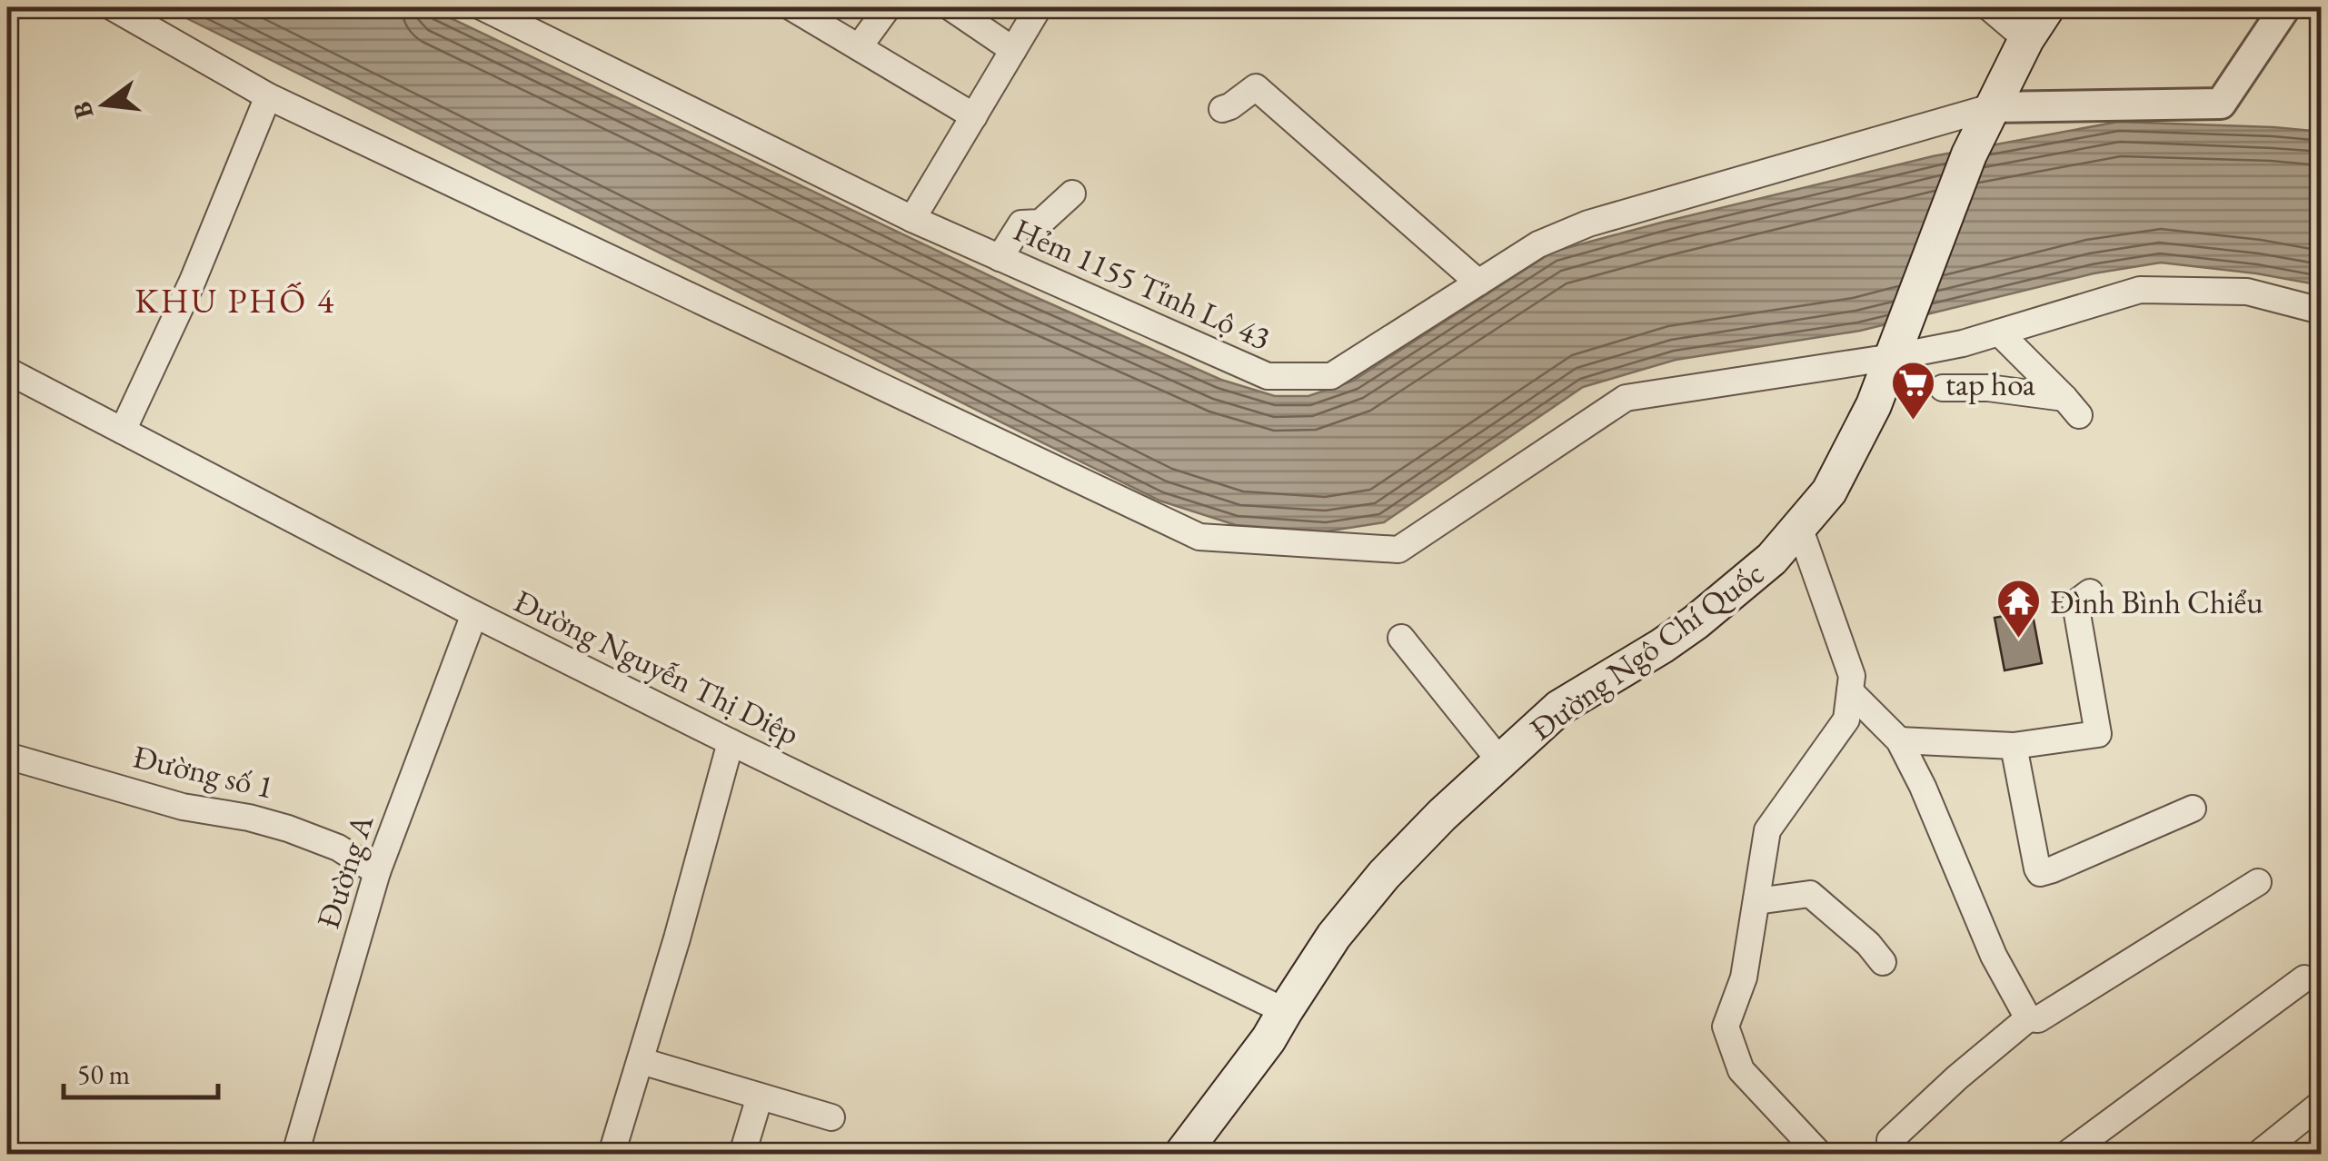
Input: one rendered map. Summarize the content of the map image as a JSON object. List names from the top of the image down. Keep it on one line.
{"streets":{"main road":["Đường Ngô Chí Quốc"],"street":["Hẻm 1155 Tỉnh Lộ 43","Đường Nguyễn Thị Diệp","Đường số 1","Đường A"]},"crossings":[["Hẻm 1155 Tỉnh Lộ 43","Đường Ngô Chí Quốc"],["Đường Ngô Chí Quốc","Đường Nguyễn Thị Diệp"],["Đường Nguyễn Thị Diệp","Đường A"],["Đường số 1","Đường A"]],"districts":["KHU PHỐ 4"],"places":{"supermarket":["tap hoa"],"temple":["Đình Bình Chiểu"]},"scale_bar":"50 m","north":"left"}
